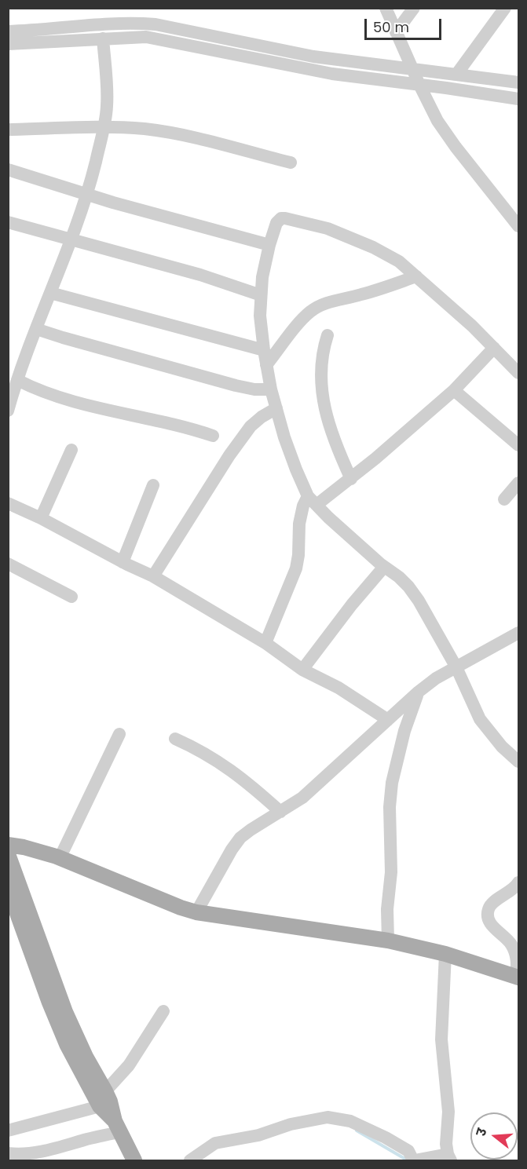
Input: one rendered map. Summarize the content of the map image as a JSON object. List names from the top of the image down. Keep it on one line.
{"scale_bar":"50 m","north":"left"}
